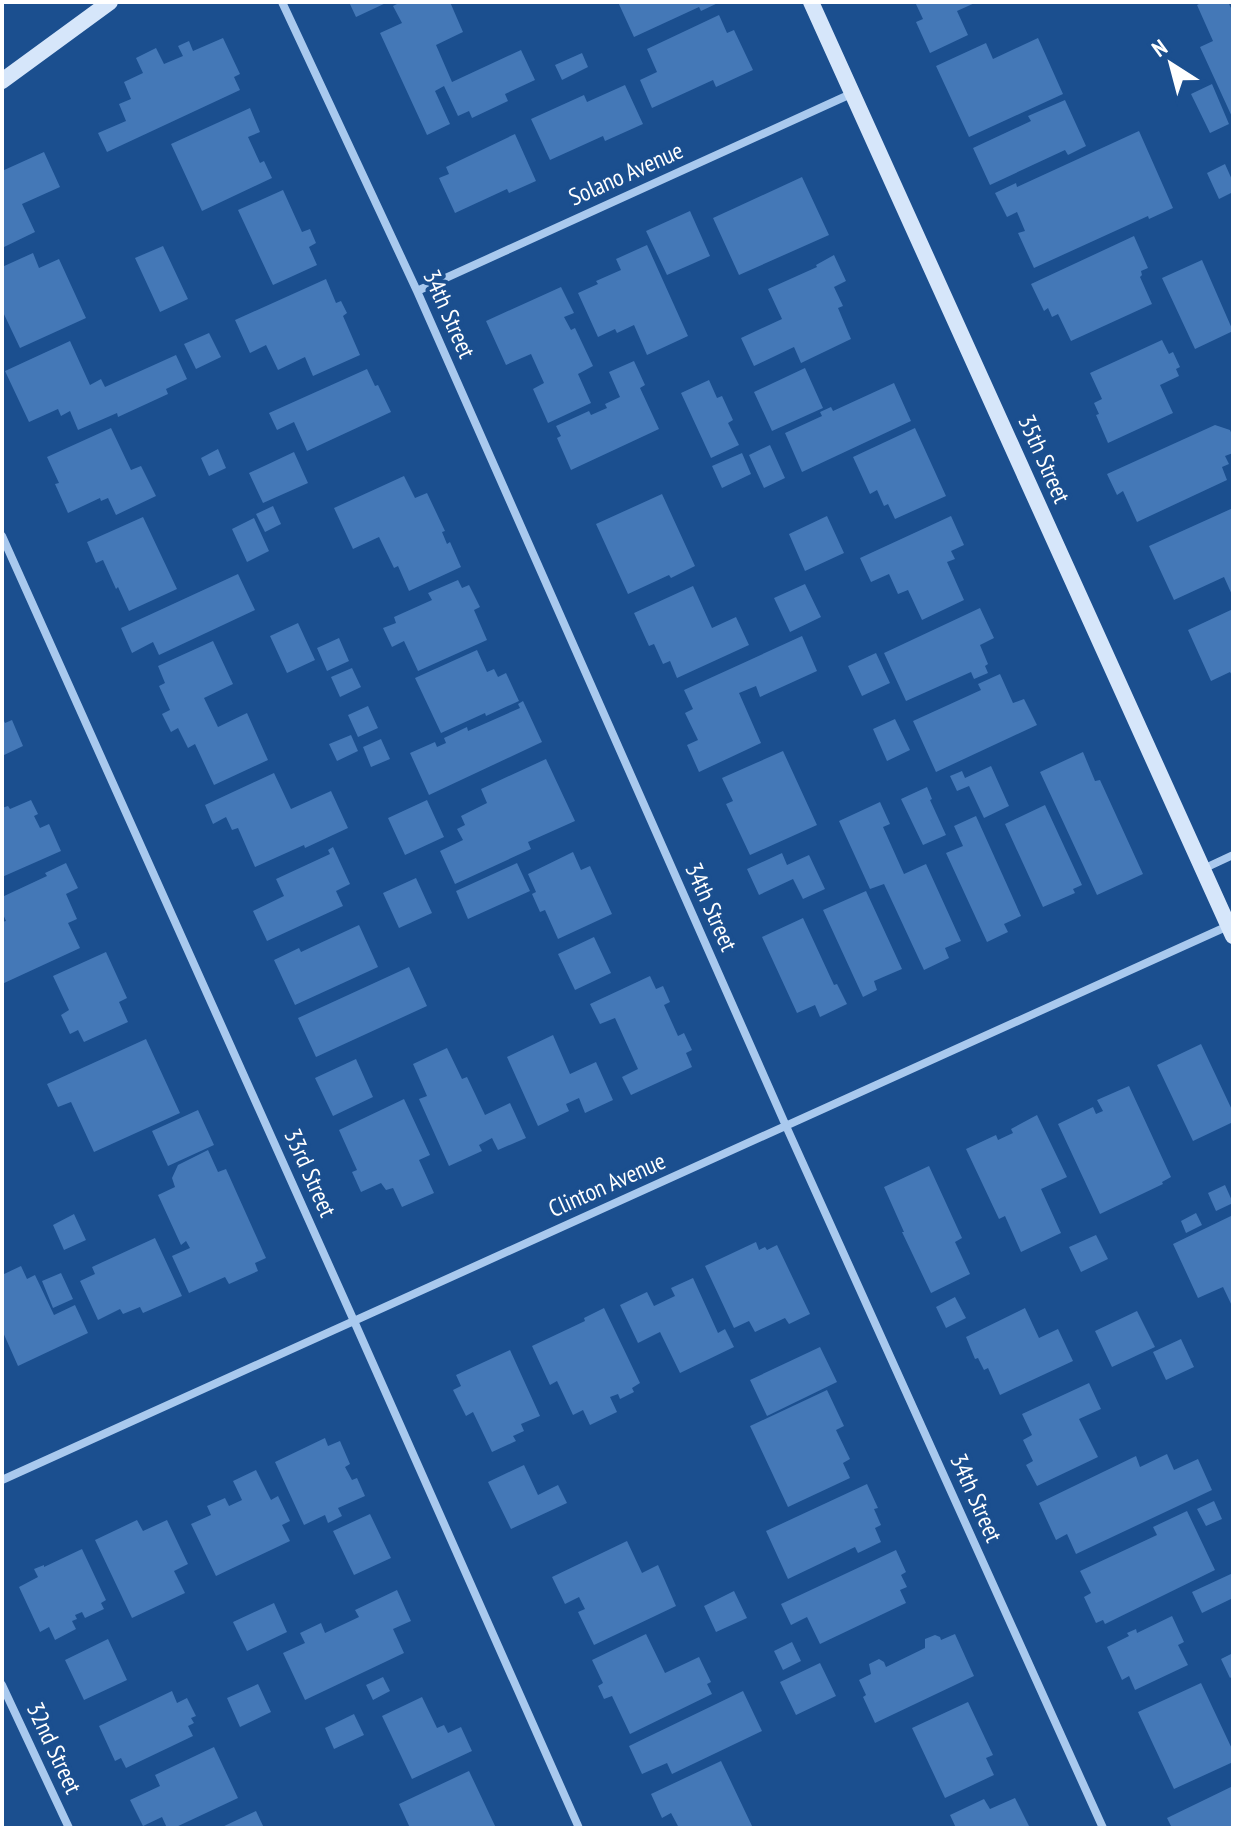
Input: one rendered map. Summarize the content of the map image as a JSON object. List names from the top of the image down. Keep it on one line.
{"streets":{"street":["Solano Avenue","34th Street","35th Street","33rd Street","Clinton Avenue","32nd Street"]},"crossings":[["Solano Avenue","34th Street"],["Solano Avenue","35th Street"],["34th Street","Clinton Avenue"],["35th Street","Clinton Avenue"],["33rd Street","Clinton Avenue"]],"north":"top left"}
